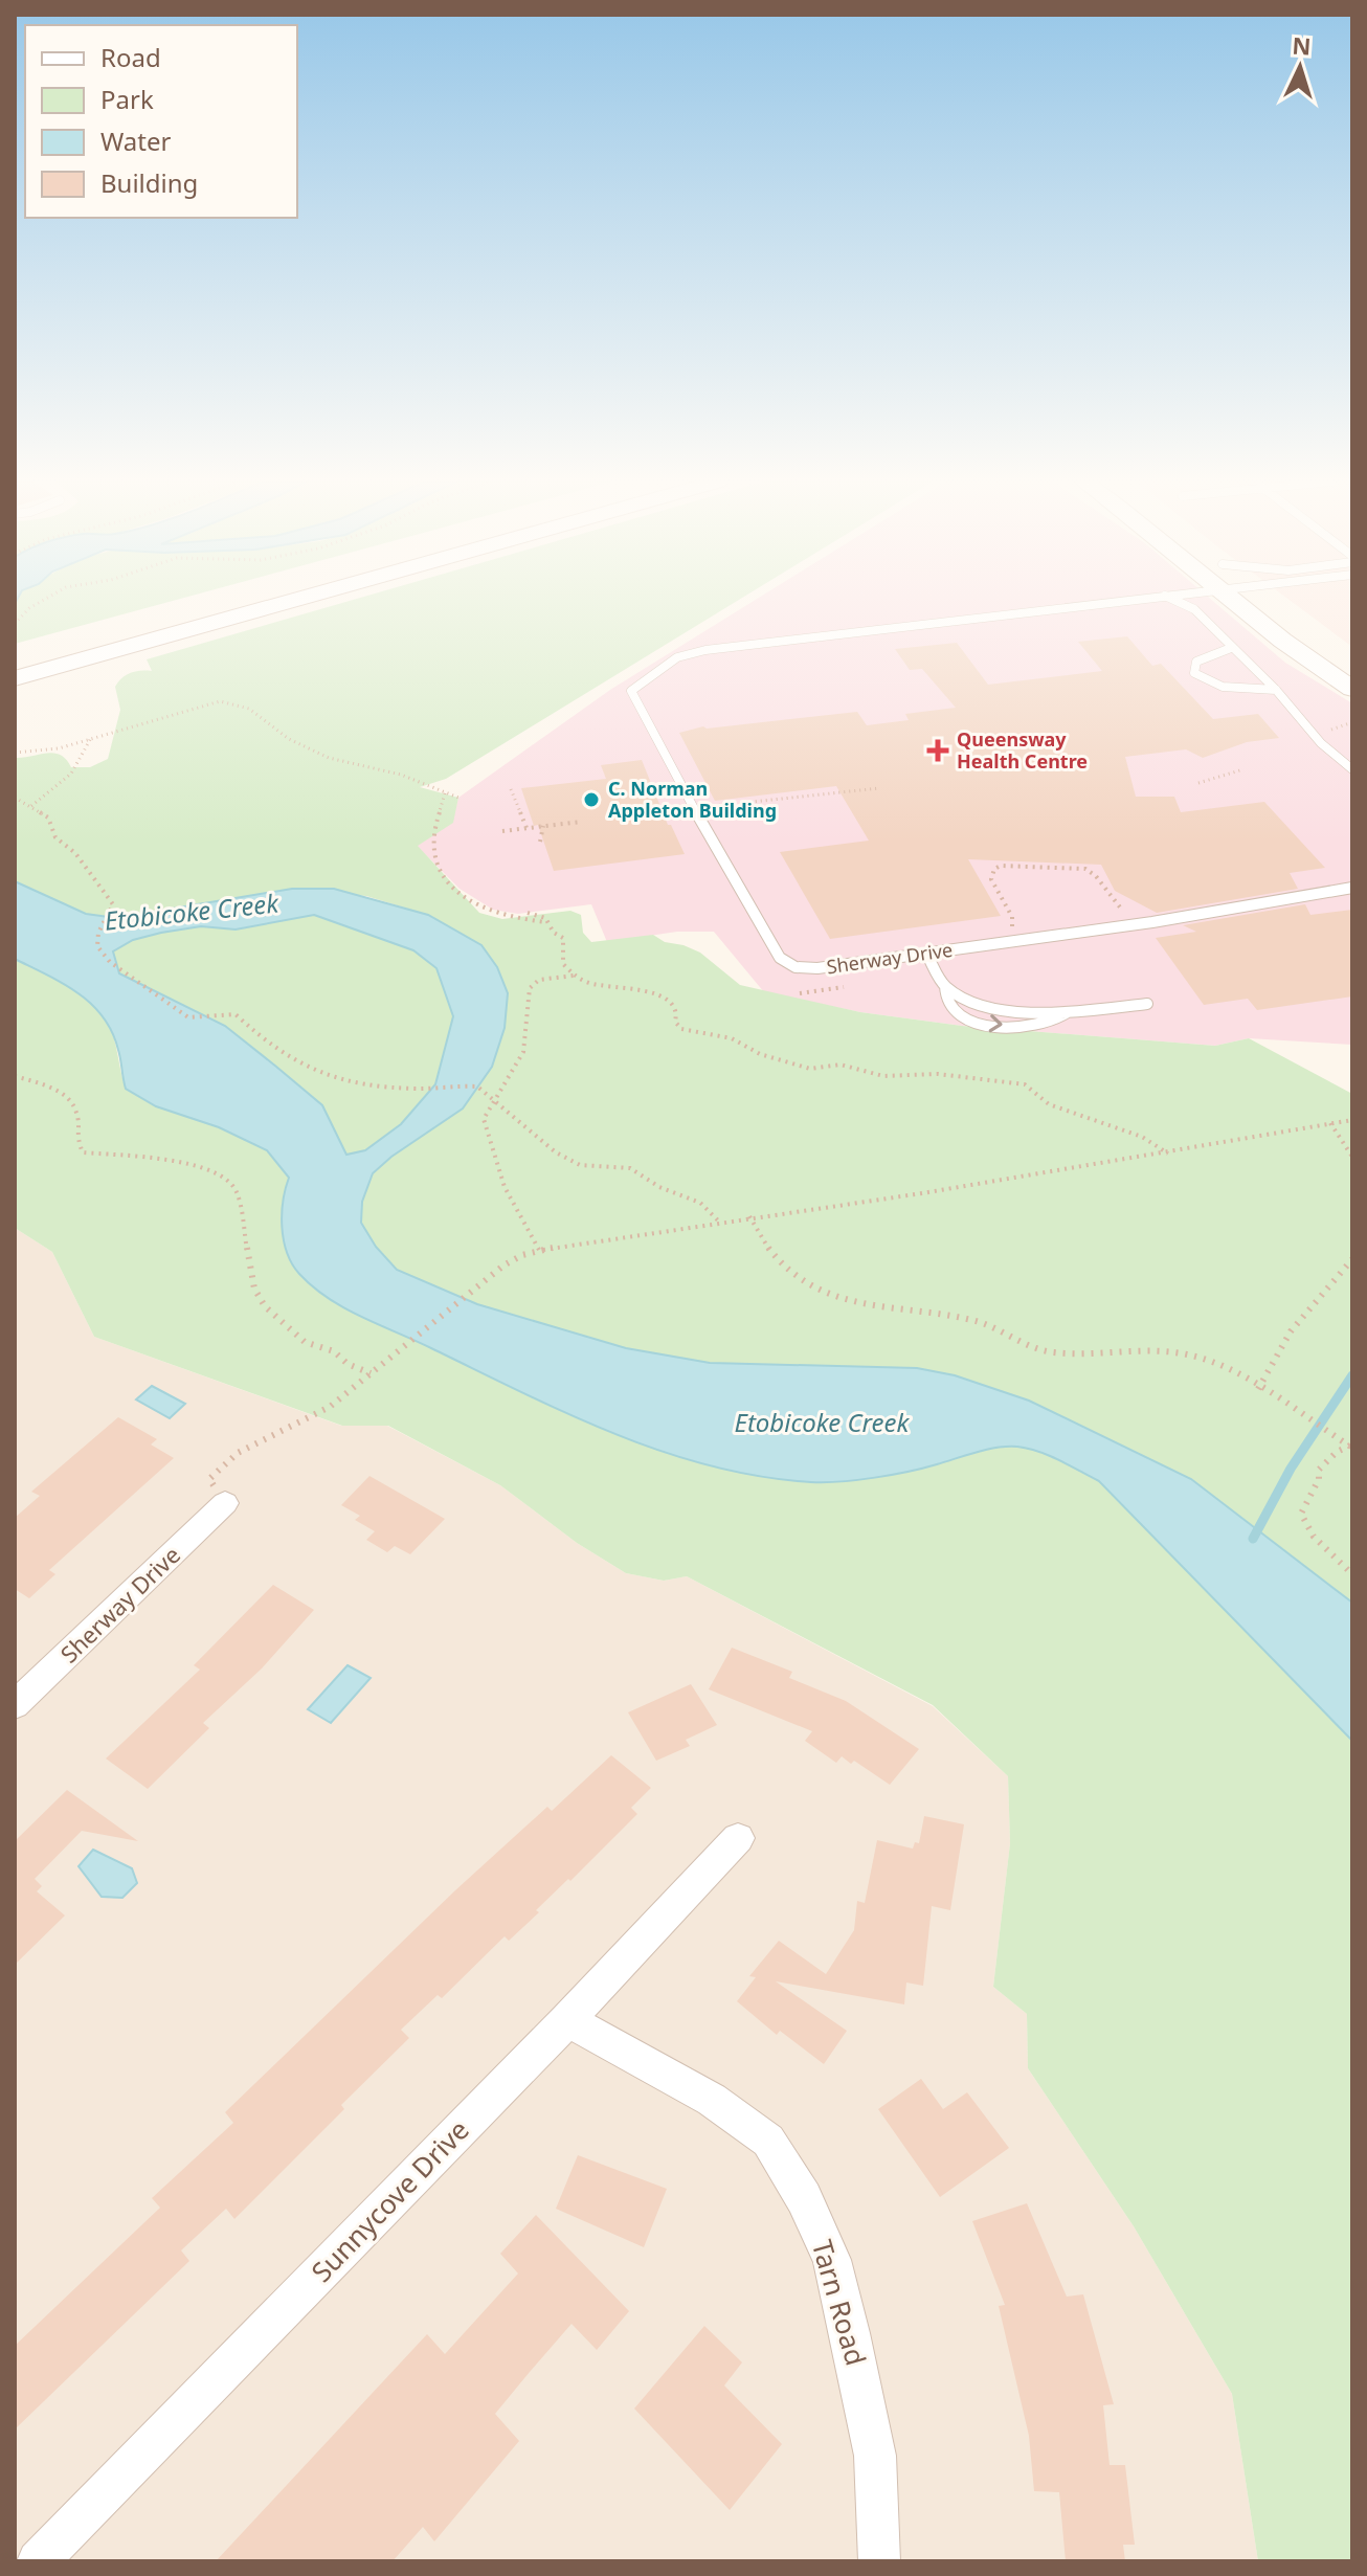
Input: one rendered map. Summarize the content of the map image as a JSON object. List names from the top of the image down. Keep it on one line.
{"streets":{"street":["Sherway Drive","Sunnycove Drive","Tarn Road"]},"crossings":[["Sunnycove Drive","Tarn Road"]],"water":["Etobicoke Creek"],"places":{"health":["Queensway Health Centre"],"other":["C. Norman Appleton Building"]},"legend":["Road","Park","Water","Building"],"north":"top"}
